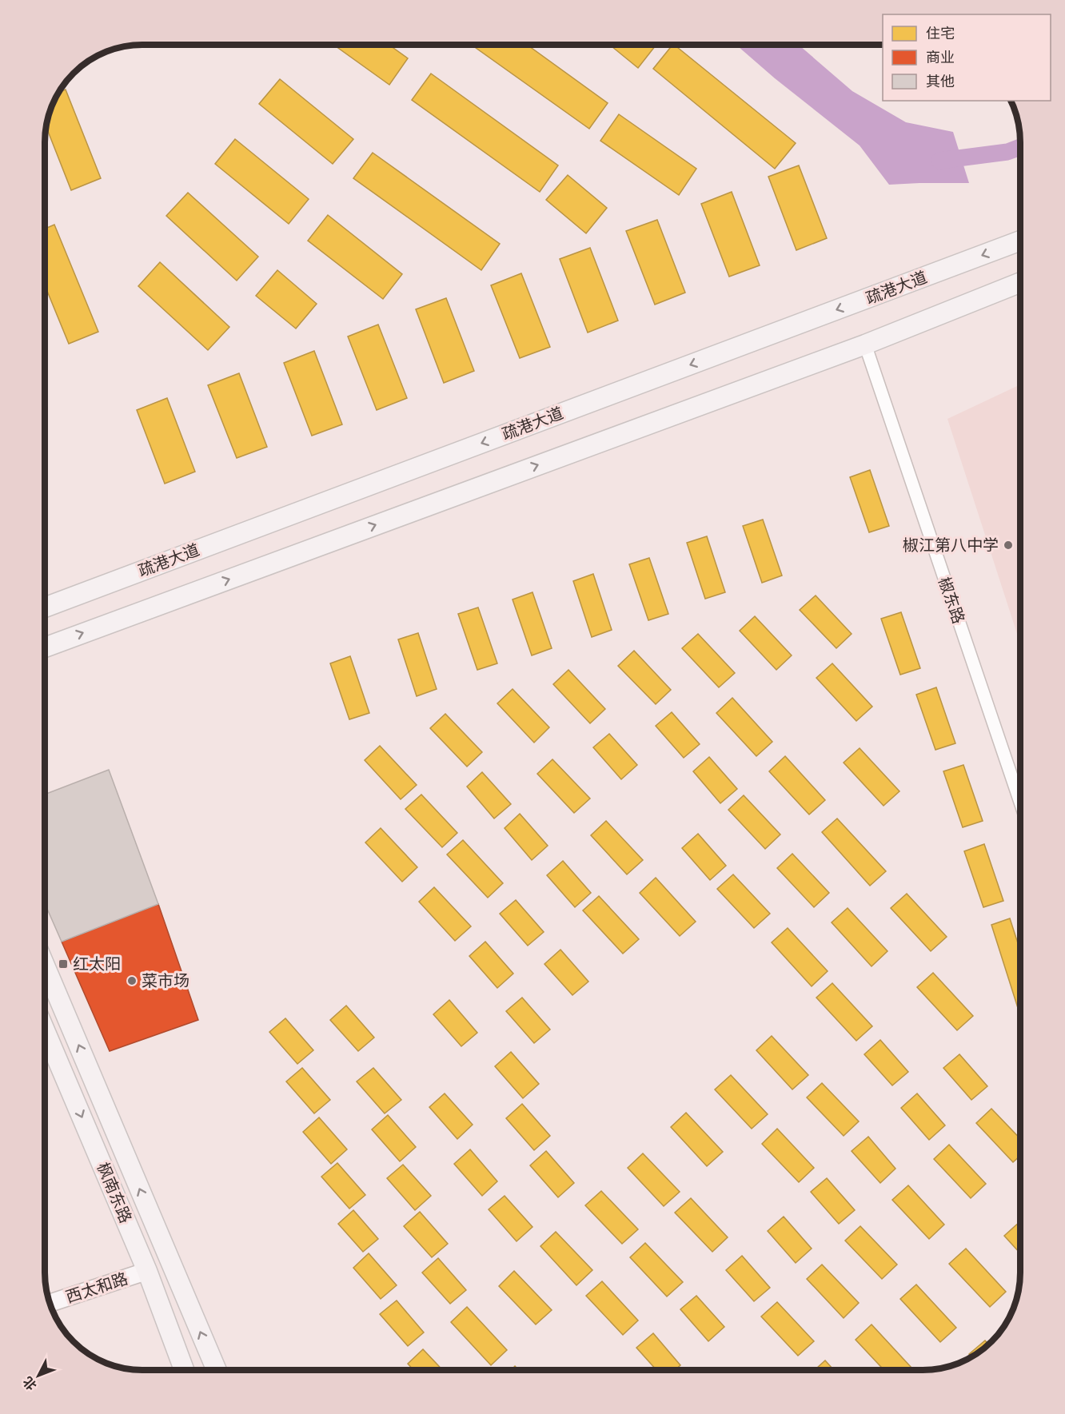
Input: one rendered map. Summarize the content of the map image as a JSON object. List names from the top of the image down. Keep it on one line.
{"streets":{"main road":["疏港大道","枫南东路"],"street":["椒东路","西太和路"]},"crossings":[["枫南东路","西太和路"]],"places":{"other":["椒江第八中学","菜市场"],"transit":["红太阳"]},"legend":["住宅","商业","其他"],"north":"bottom left"}
